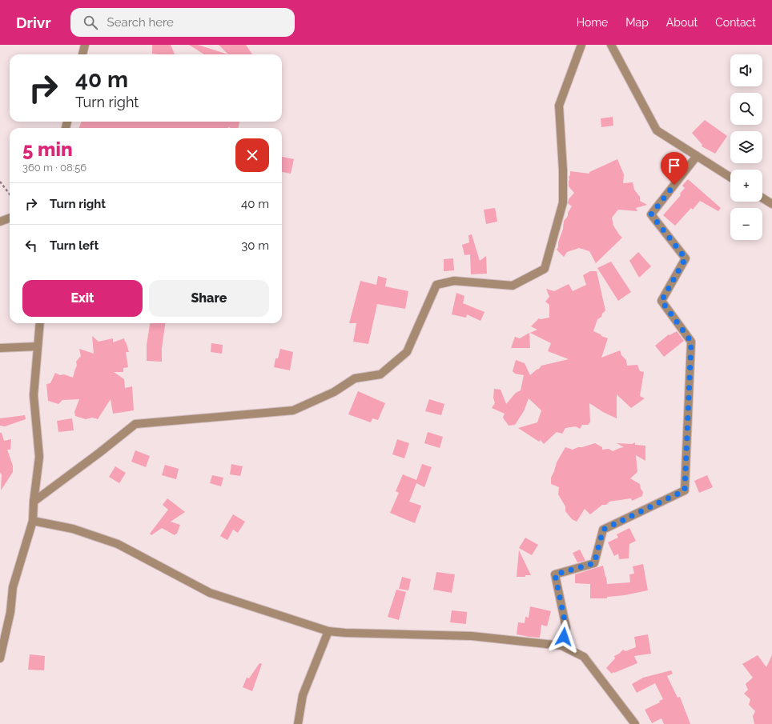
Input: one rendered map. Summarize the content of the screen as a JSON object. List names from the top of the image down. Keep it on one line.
{"page":{"header":"Drivr","search":"Search here","nav":["Home","Map","About","Contact"],"map_buttons":["+","−"],"turn":["40 m","Turn right"],"heading":["5 min","360 m · 08:56"],"list":[{"name":"Turn right","value":"40 m"},{"name":"Turn left","value":"30 m"}],"buttons":["Exit","Share"]}}
